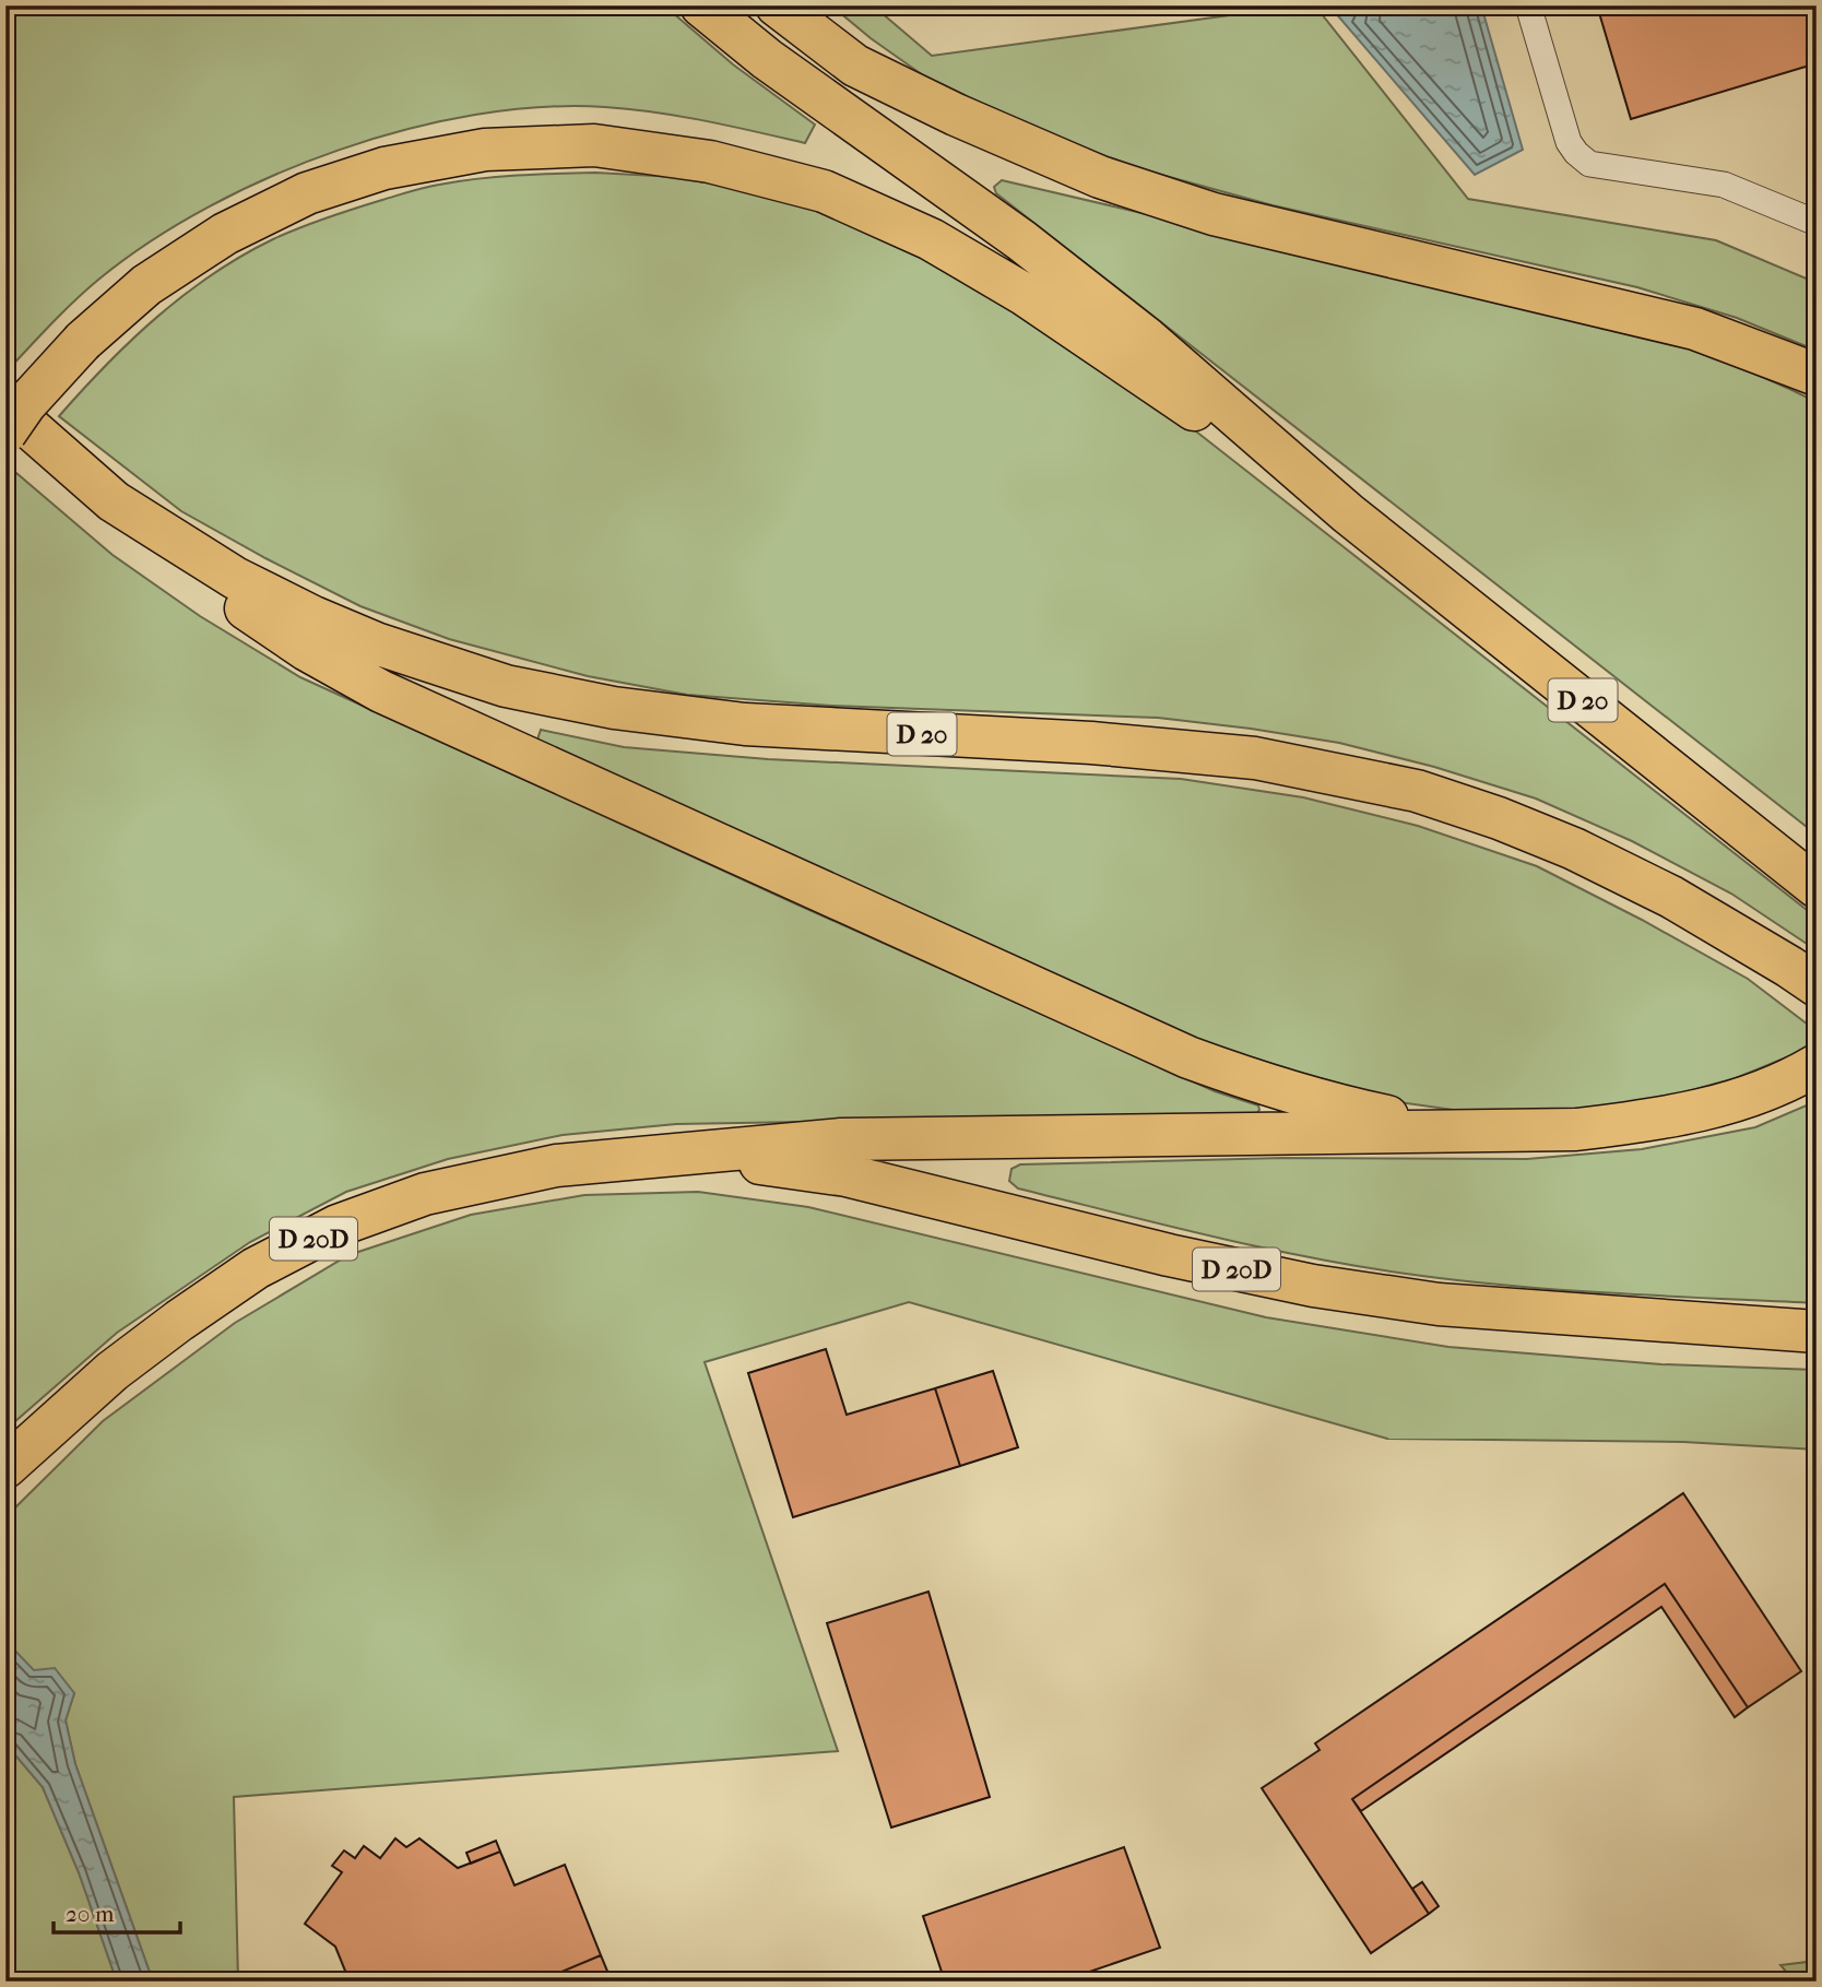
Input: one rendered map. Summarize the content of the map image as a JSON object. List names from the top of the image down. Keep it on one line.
{"streets":{"main road":["D 20","D 20D"]},"scale_bar":"20 m"}
